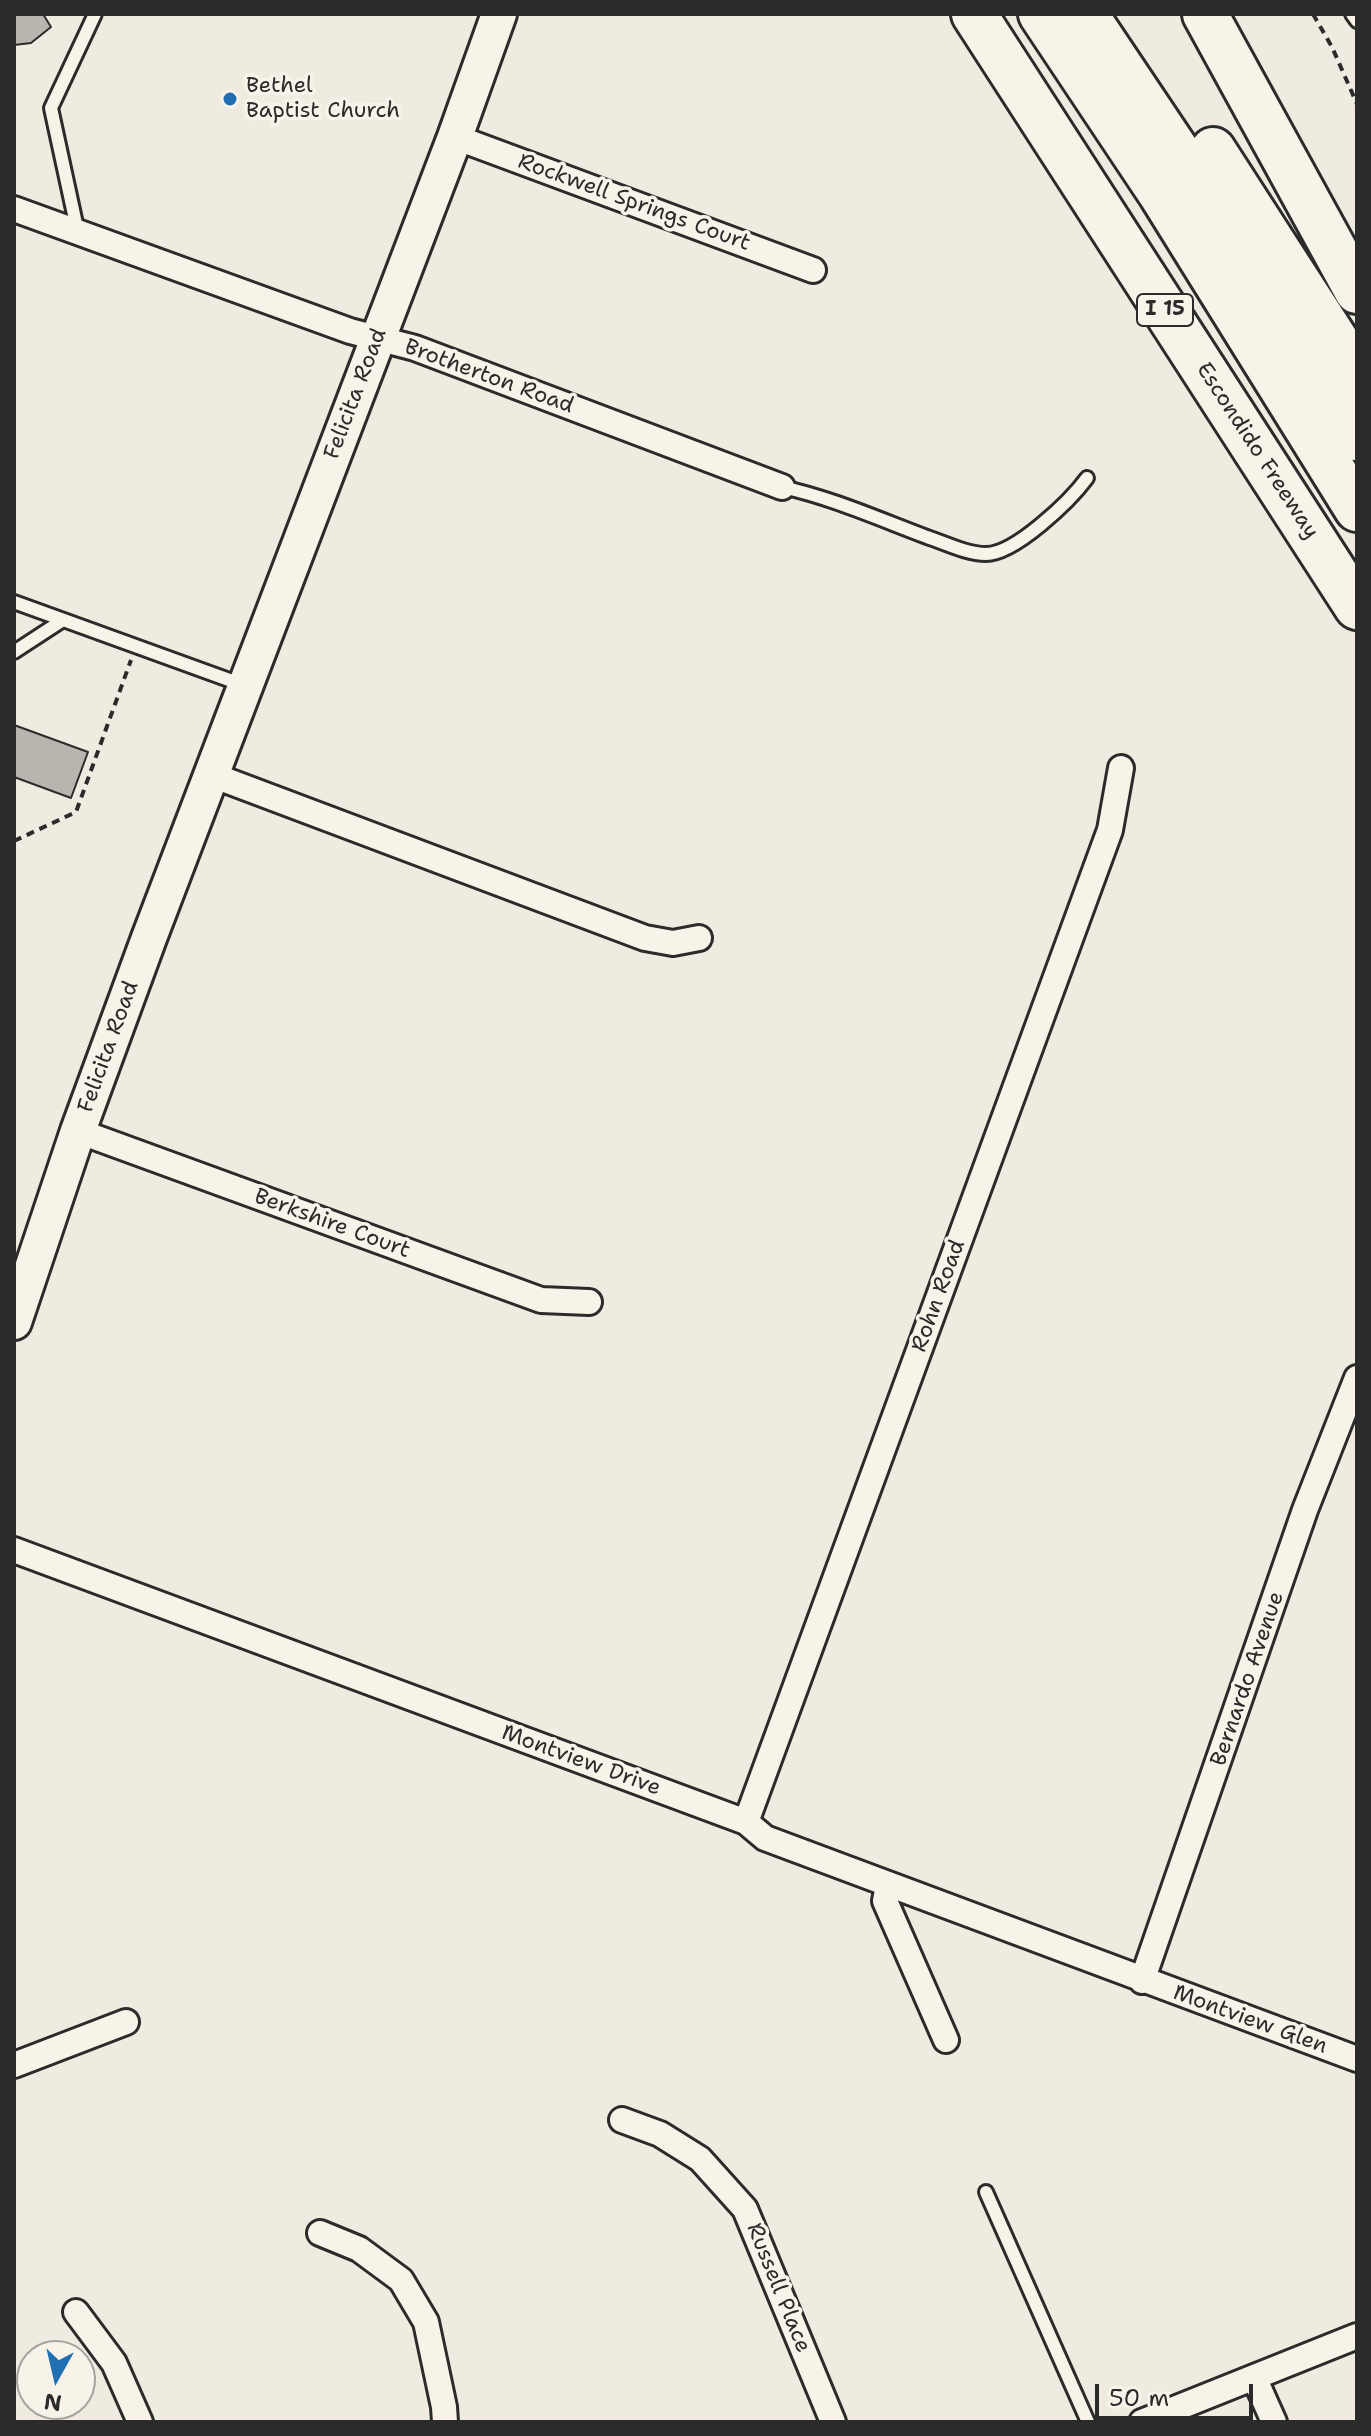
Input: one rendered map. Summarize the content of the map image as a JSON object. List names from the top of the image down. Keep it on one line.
{"streets":{"highway":["I 15","Escondido Freeway"],"main road":["Felicita Road"],"street":["Rockwell Springs Court","Brotherton Road","Berkshire Court","Rohn Road","Bernardo Avenue","Montview Drive","Montview Glen","Russell Place"]},"crossings":[["Rockwell Springs Court","Felicita Road"],["Brotherton Road","Felicita Road"],["Felicita Road","Berkshire Court"],["Rohn Road","Montview Drive"],["Bernardo Avenue","Montview Drive"],["Bernardo Avenue","Montview Glen"],["Montview Drive","Montview Glen"]],"places":["Bethel Baptist Church"],"scale_bar":"50 m","north":"bottom"}
